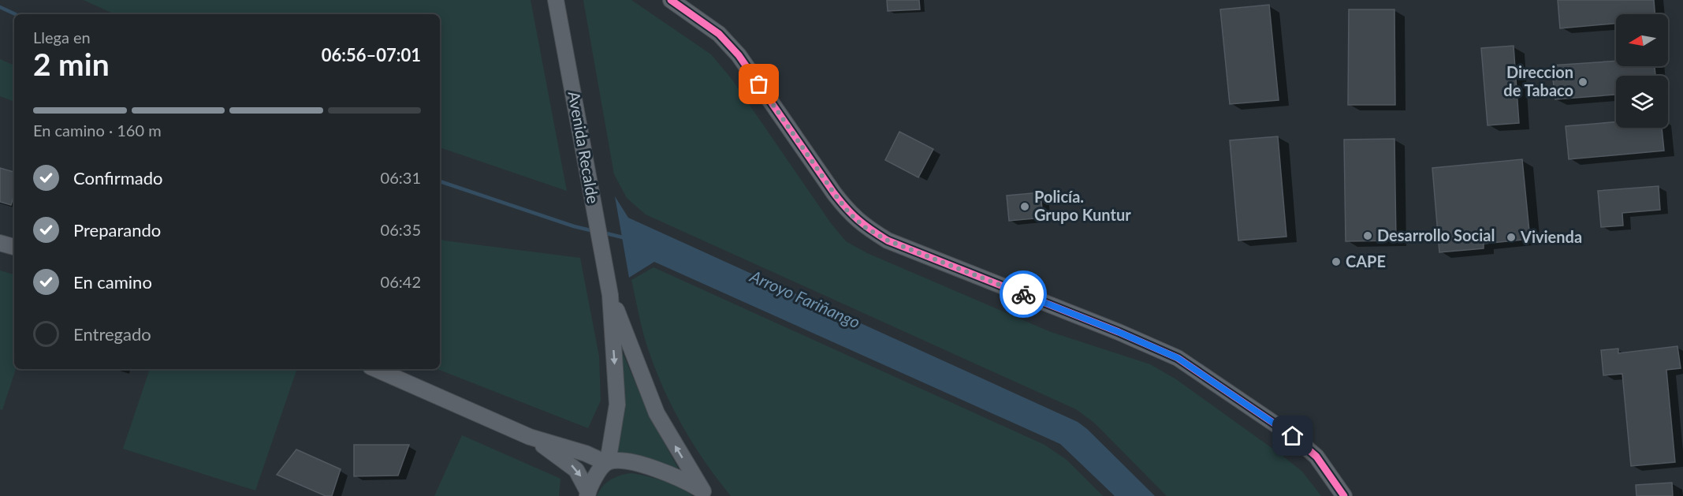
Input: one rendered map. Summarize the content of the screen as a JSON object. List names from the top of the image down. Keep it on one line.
{"streets":{"main road":["Avenida Recalde"]},"water":["Arroyo Fariñango"],"places":["Direccion de Tabaco","Policía. Grupo Kuntur","Desarrollo Social","Vivienda","CAPE"],"north":"left","page":{"heading":["2 min","Llega en","06:56–07:01"],"bar":"En camino · 160 m","list":[["Confirmado","06:31"],["Preparando","06:35"],["En camino","06:42"],"Entregado"]}}
